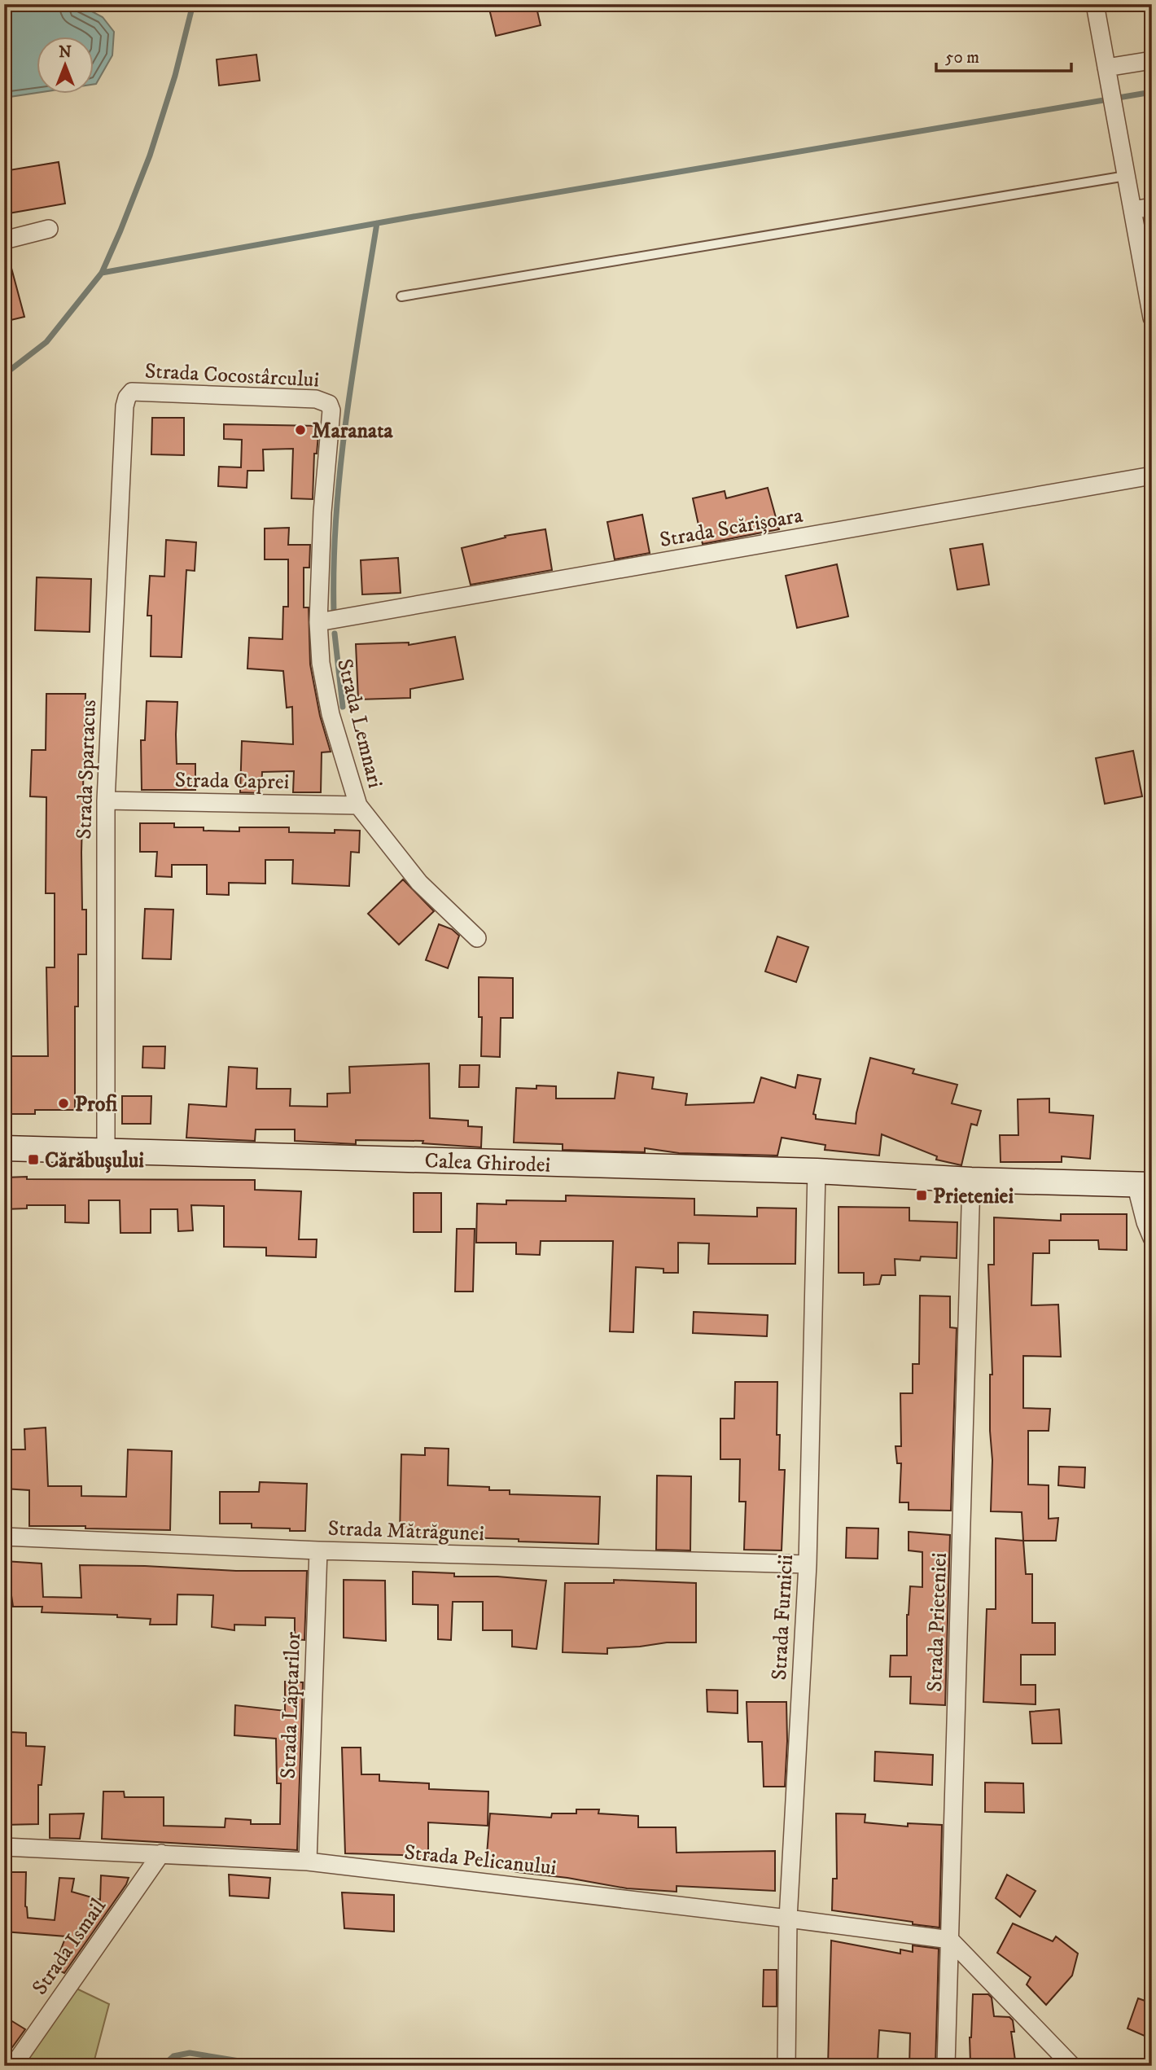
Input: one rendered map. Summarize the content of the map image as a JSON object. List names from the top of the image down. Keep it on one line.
{"streets":{"street":["Strada Cocostârcului","Strada Scărișoara","Strada Lemnari","Strada Spartacus","Strada Caprei","Calea Ghirodei","Strada Mătrăgunei","Strada Furnicii","Strada Prieteniei","Strada Lăptarilor","Strada Pelicanului","Strada Ismail"]},"crossings":[["Strada Cocostârcului","Strada Lemnari"],["Strada Cocostârcului","Strada Spartacus"],["Strada Scărișoara","Strada Lemnari"],["Strada Lemnari","Strada Caprei"],["Strada Spartacus","Strada Caprei"],["Strada Spartacus","Calea Ghirodei"],["Calea Ghirodei","Strada Furnicii"],["Calea Ghirodei","Strada Prieteniei"],["Strada Mătrăgunei","Strada Furnicii"],["Strada Mătrăgunei","Strada Lăptarilor"],["Strada Furnicii","Strada Pelicanului"],["Strada Prieteniei","Strada Pelicanului"],["Strada Lăptarilor","Strada Pelicanului"],["Strada Pelicanului","Strada Ismail"]],"places":{"other":["Maranata","Profi"],"transit":["Cărăbușului","Prieteniei"]},"scale_bar":"50 m","north":"top"}
